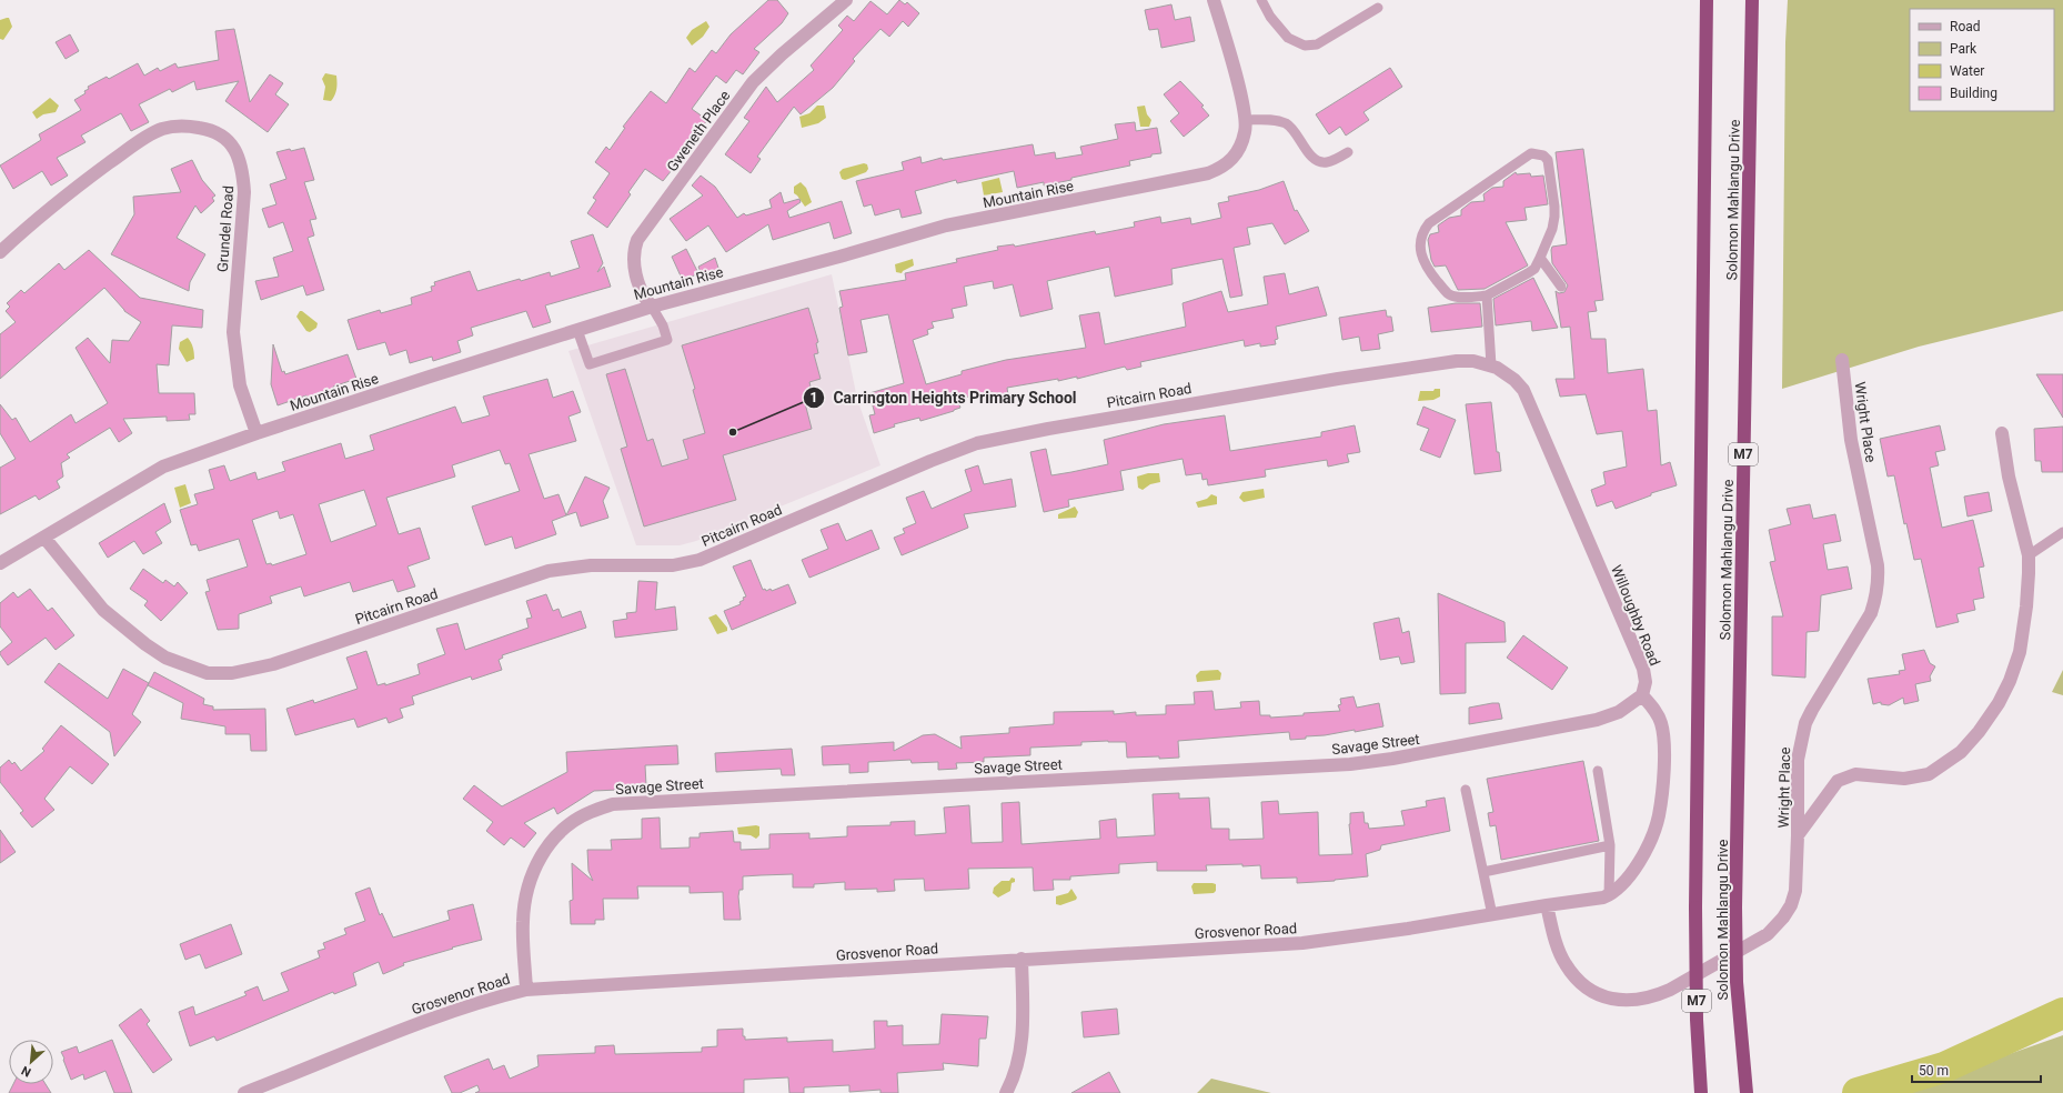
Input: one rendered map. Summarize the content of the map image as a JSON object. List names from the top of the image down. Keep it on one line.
{"streets":{"highway":["Solomon Mahlangu Drive","M7"],"street":["Gweneth Place","Mountain Rise","Grundel Road","Pitcairn Road","Wright Place","Willoughby Road","Savage Street","Grosvenor Road"]},"crossings":[["Gweneth Place","Mountain Rise"],["Mountain Rise","Grundel Road"],["Mountain Rise","Pitcairn Road"],["Pitcairn Road","Willoughby Road"],["Wright Place","Grosvenor Road"],["Willoughby Road","Savage Street"],["Savage Street","Grosvenor Road"]],"places":["Carrington Heights Primary School"],"legend":["Road","Park","Water","Building"],"scale_bar":"50 m","north":"bottom left"}
